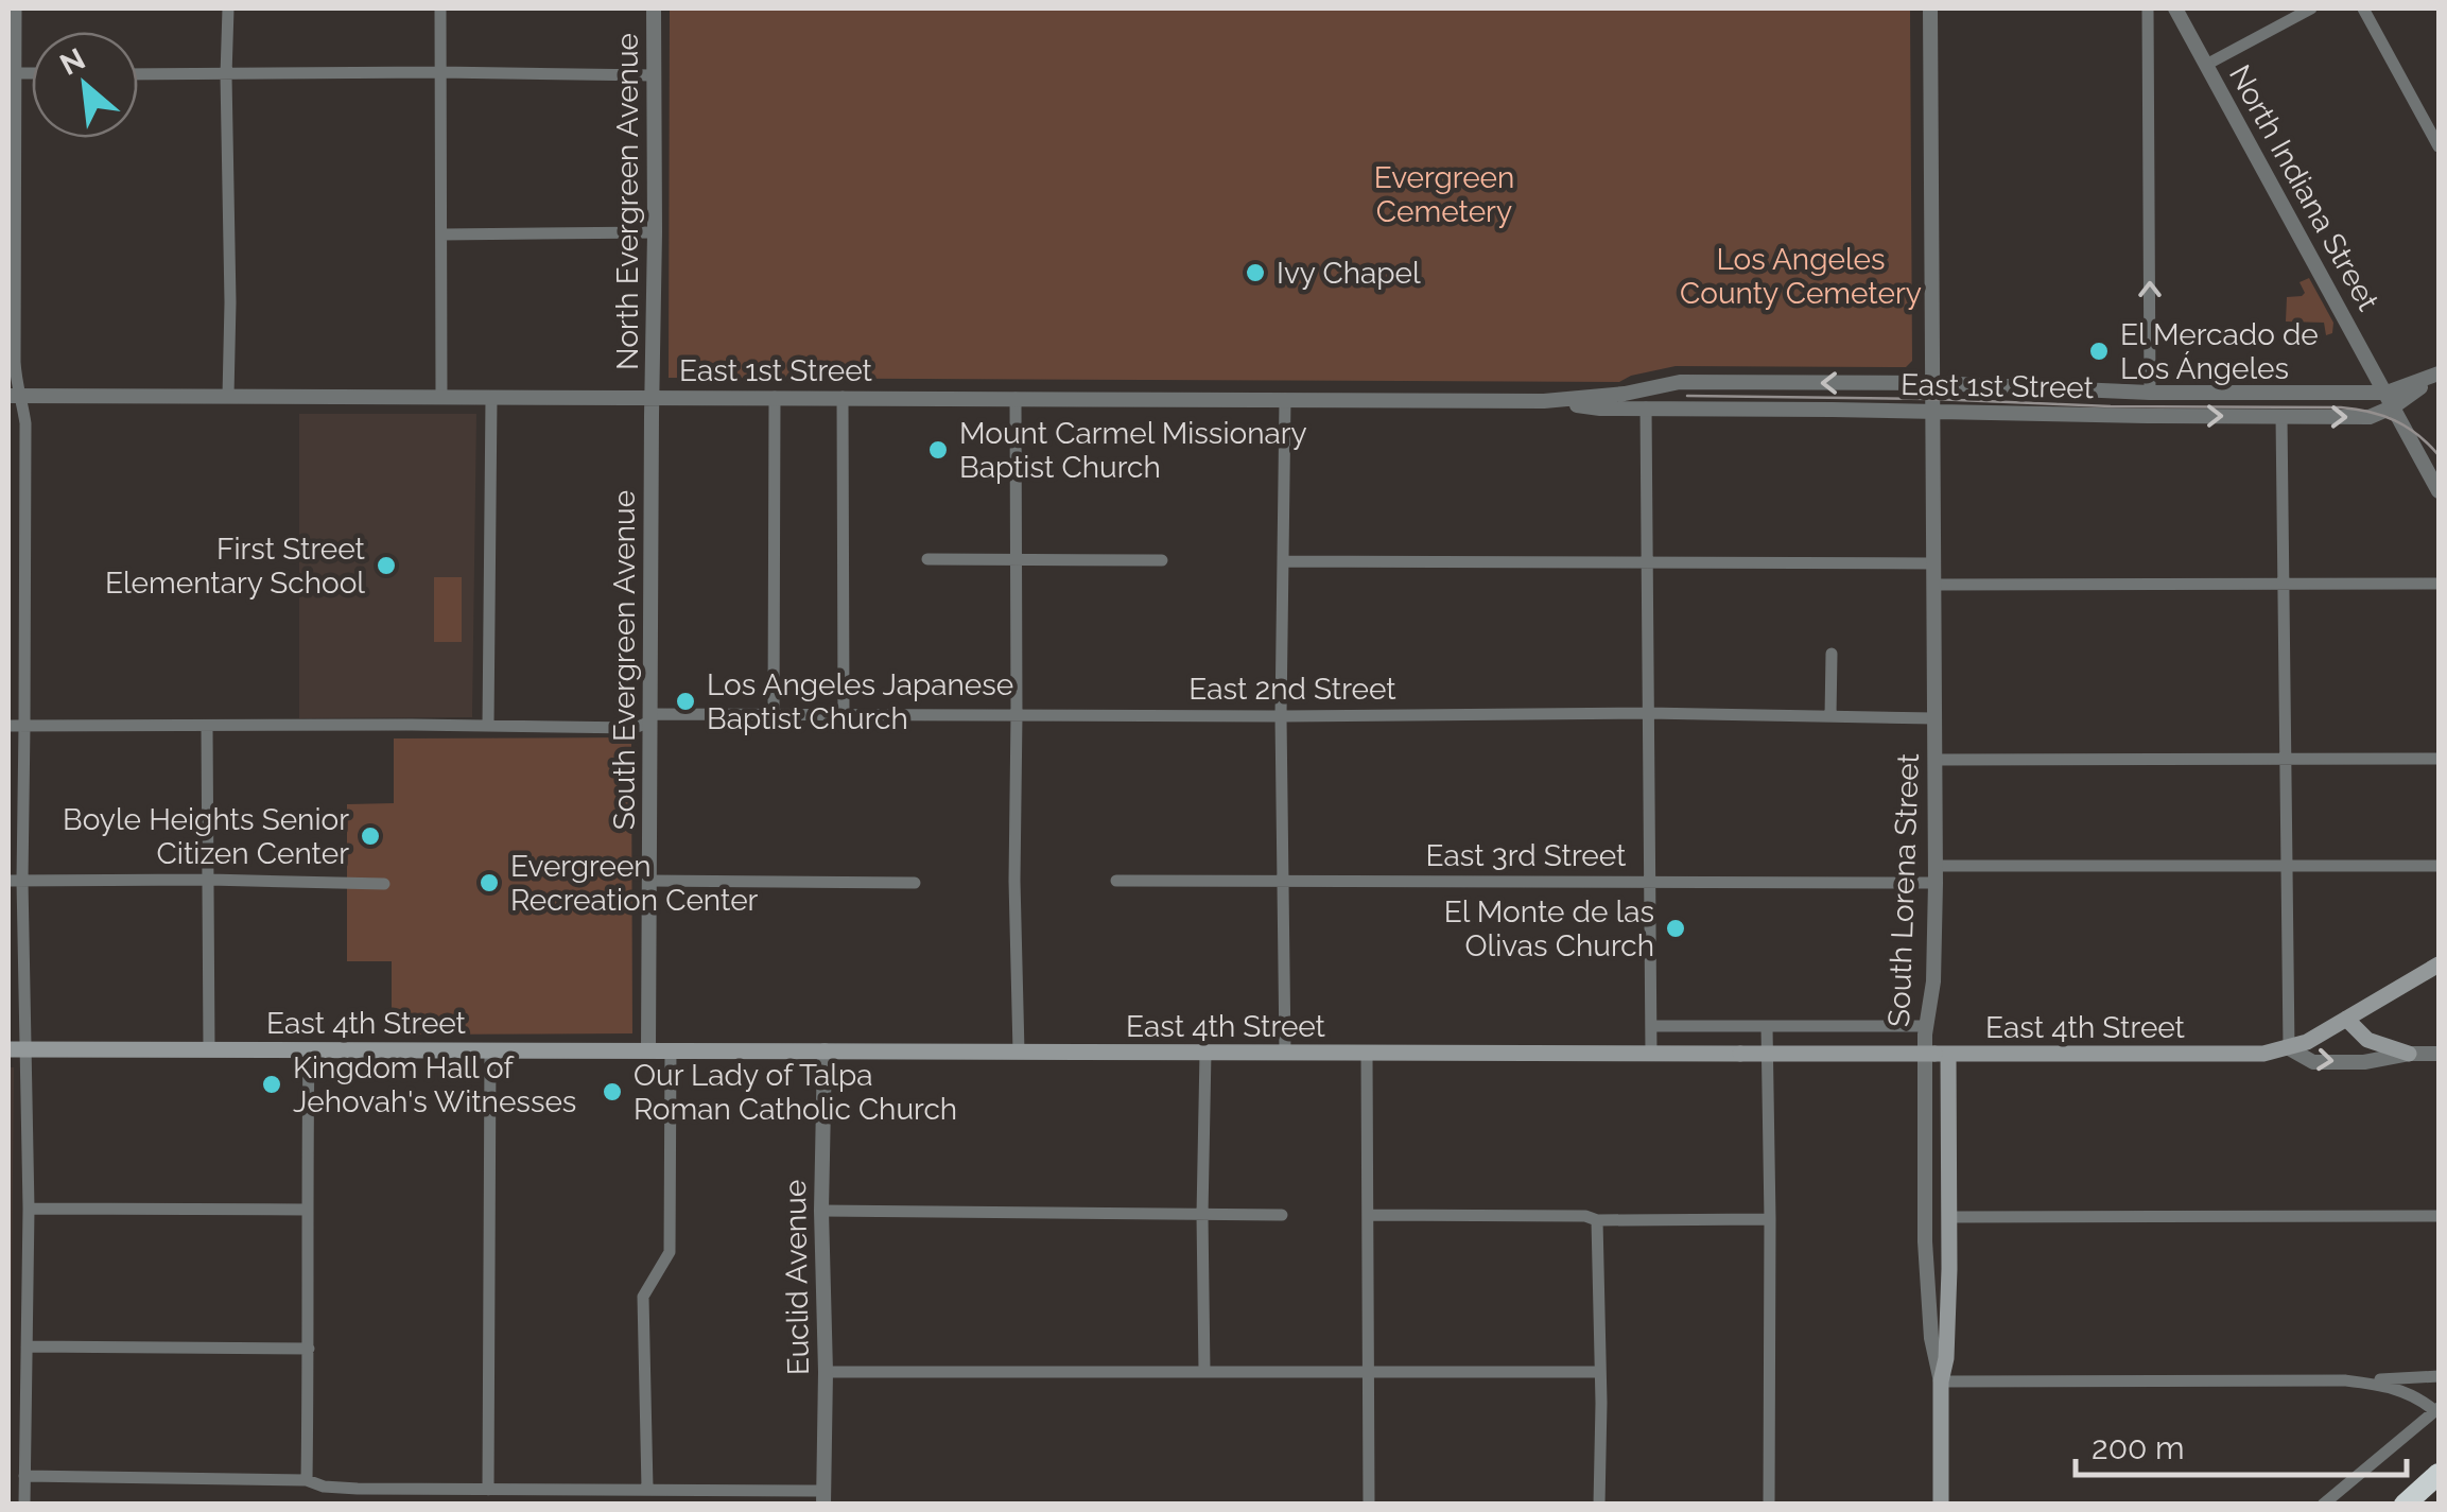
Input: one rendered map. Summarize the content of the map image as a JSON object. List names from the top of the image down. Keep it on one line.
{"streets":{"main road":["South Lorena Street","East 4th Street"],"street":["North Indiana Street","North Evergreen Avenue","East 1st Street","South Evergreen Avenue","East 2nd Street","East 3rd Street","Euclid Avenue"]},"crossings":[["North Indiana Street","East 1st Street"],["North Evergreen Avenue","East 1st Street"],["North Evergreen Avenue","South Evergreen Avenue"],["East 1st Street","South Evergreen Avenue"],["East 1st Street","South Lorena Street"],["South Evergreen Avenue","East 2nd Street"],["South Evergreen Avenue","East 4th Street"],["East 2nd Street","South Lorena Street"],["East 3rd Street","South Lorena Street"],["South Lorena Street","East 4th Street"],["East 4th Street","Euclid Avenue"]],"parks":["Evergreen Cemetery","Los Angeles County Cemetery"],"places":["Ivy Chapel","El Mercado de Los Ángeles","Mount Carmel Missionary Baptist Church","First Street Elementary School","Los Angeles Japanese Baptist Church","Boyle Heights Senior Citizen Center","Evergreen Recreation Center","El Monte de las Olivas Church","Kingdom Hall of Jehovah's Witnesses","Our Lady of Talpa Roman Catholic Church"],"scale_bar":"200 m","north":"top left"}
